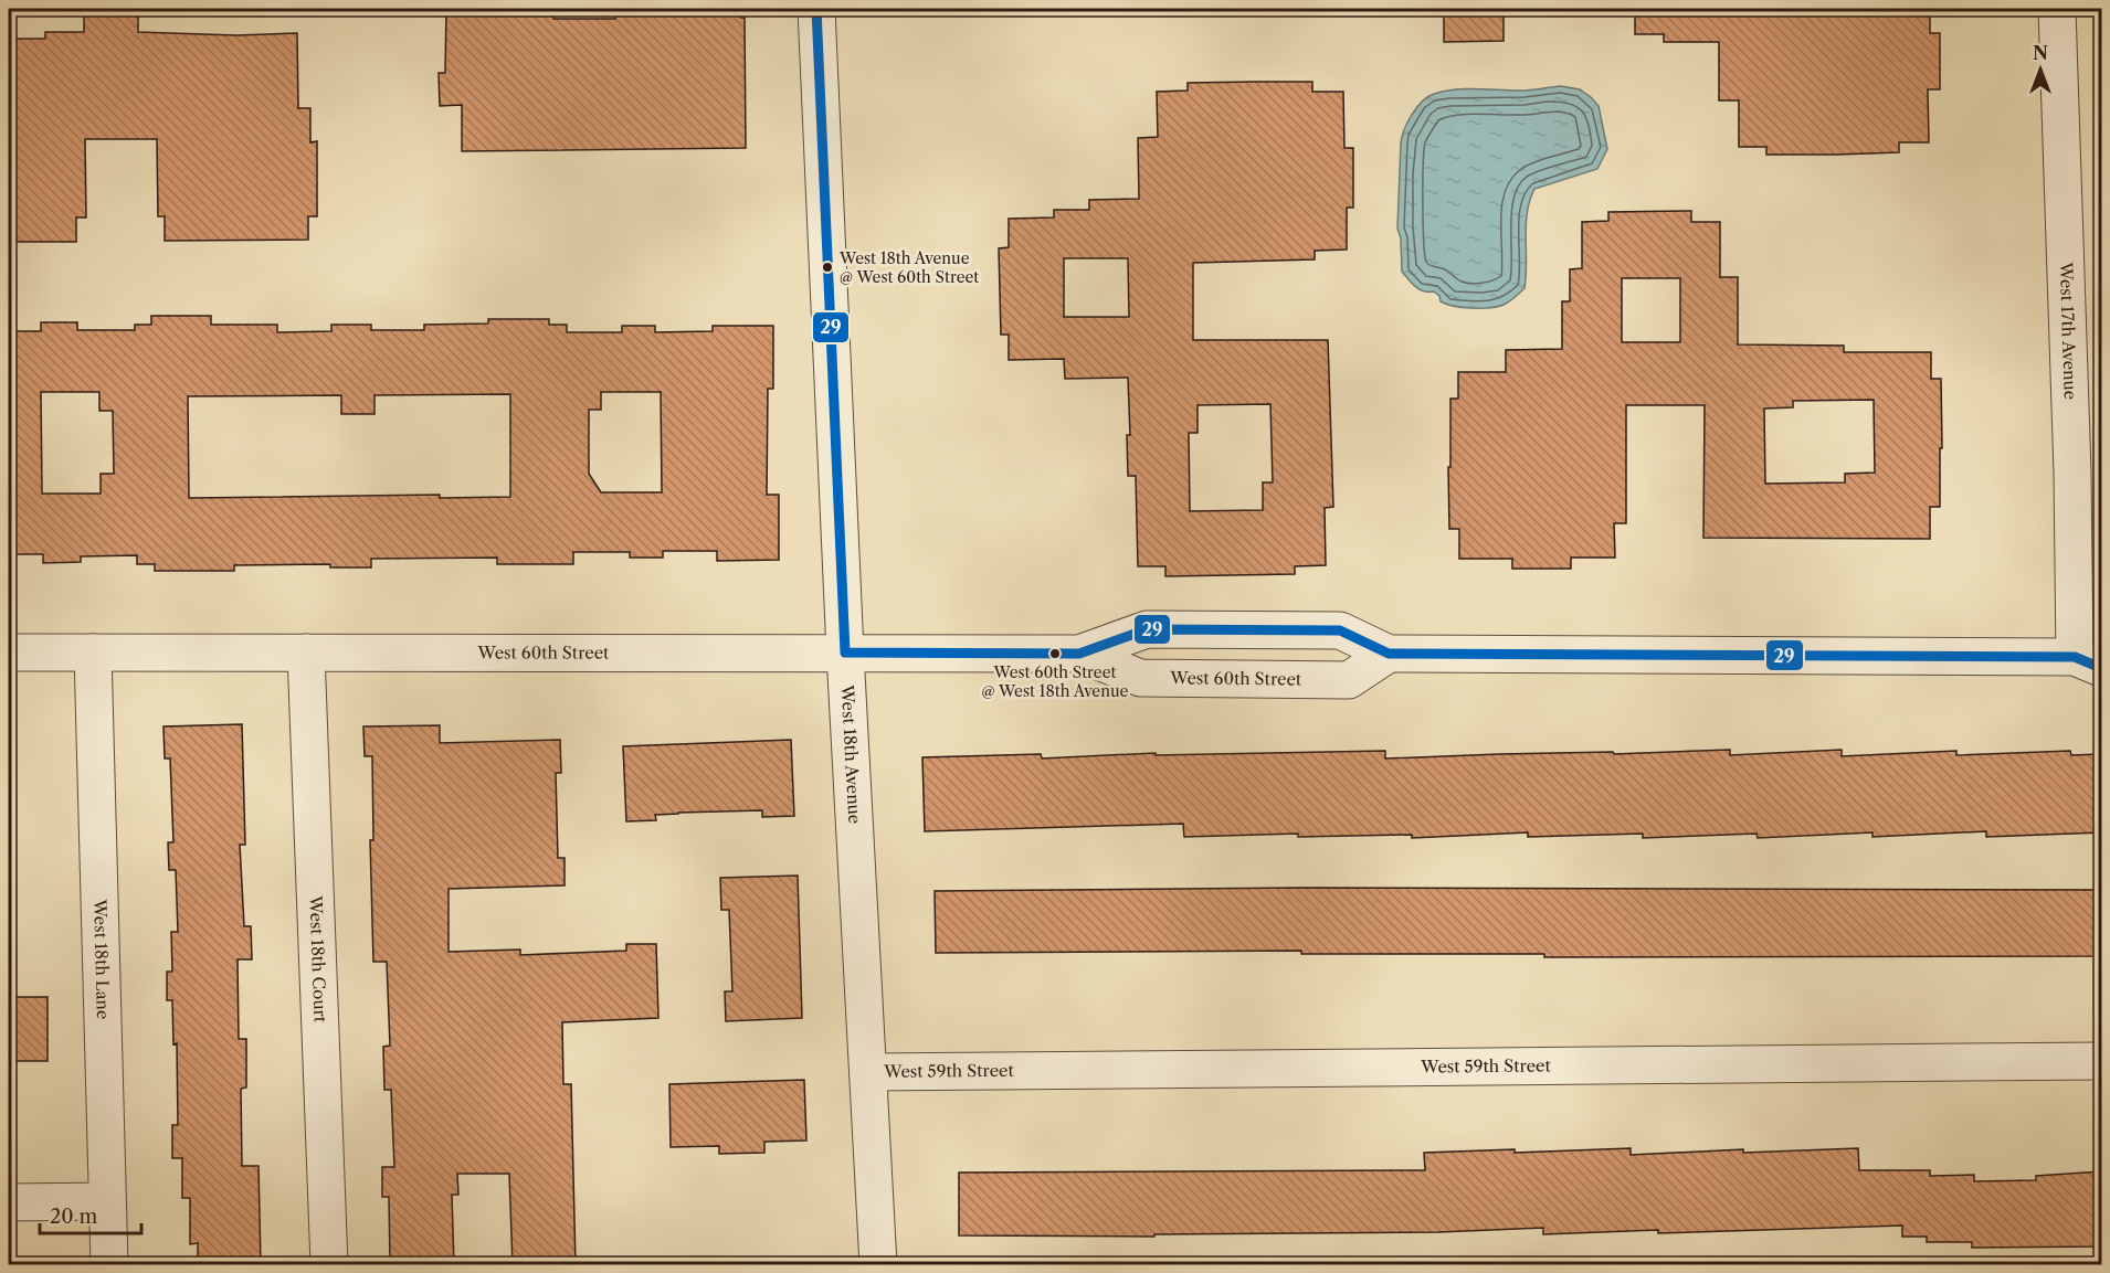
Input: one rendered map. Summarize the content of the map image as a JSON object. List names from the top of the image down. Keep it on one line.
{"streets":{"street":["West 17th Avenue","West 60th Street","West 18th Avenue","West 18th Lane","West 18th Court","West 59th Street"]},"crossings":[["West 17th Avenue","West 60th Street"],["West 60th Street","West 18th Avenue"],["West 60th Street","West 18th Lane"],["West 60th Street","West 18th Court"],["West 18th Avenue","West 59th Street"]],"places":["West 18th Avenue @ West 60th Street","West 60th Street @ West 18th Avenue"],"lines":["transit line 29"],"scale_bar":"20 m","north":"top"}
